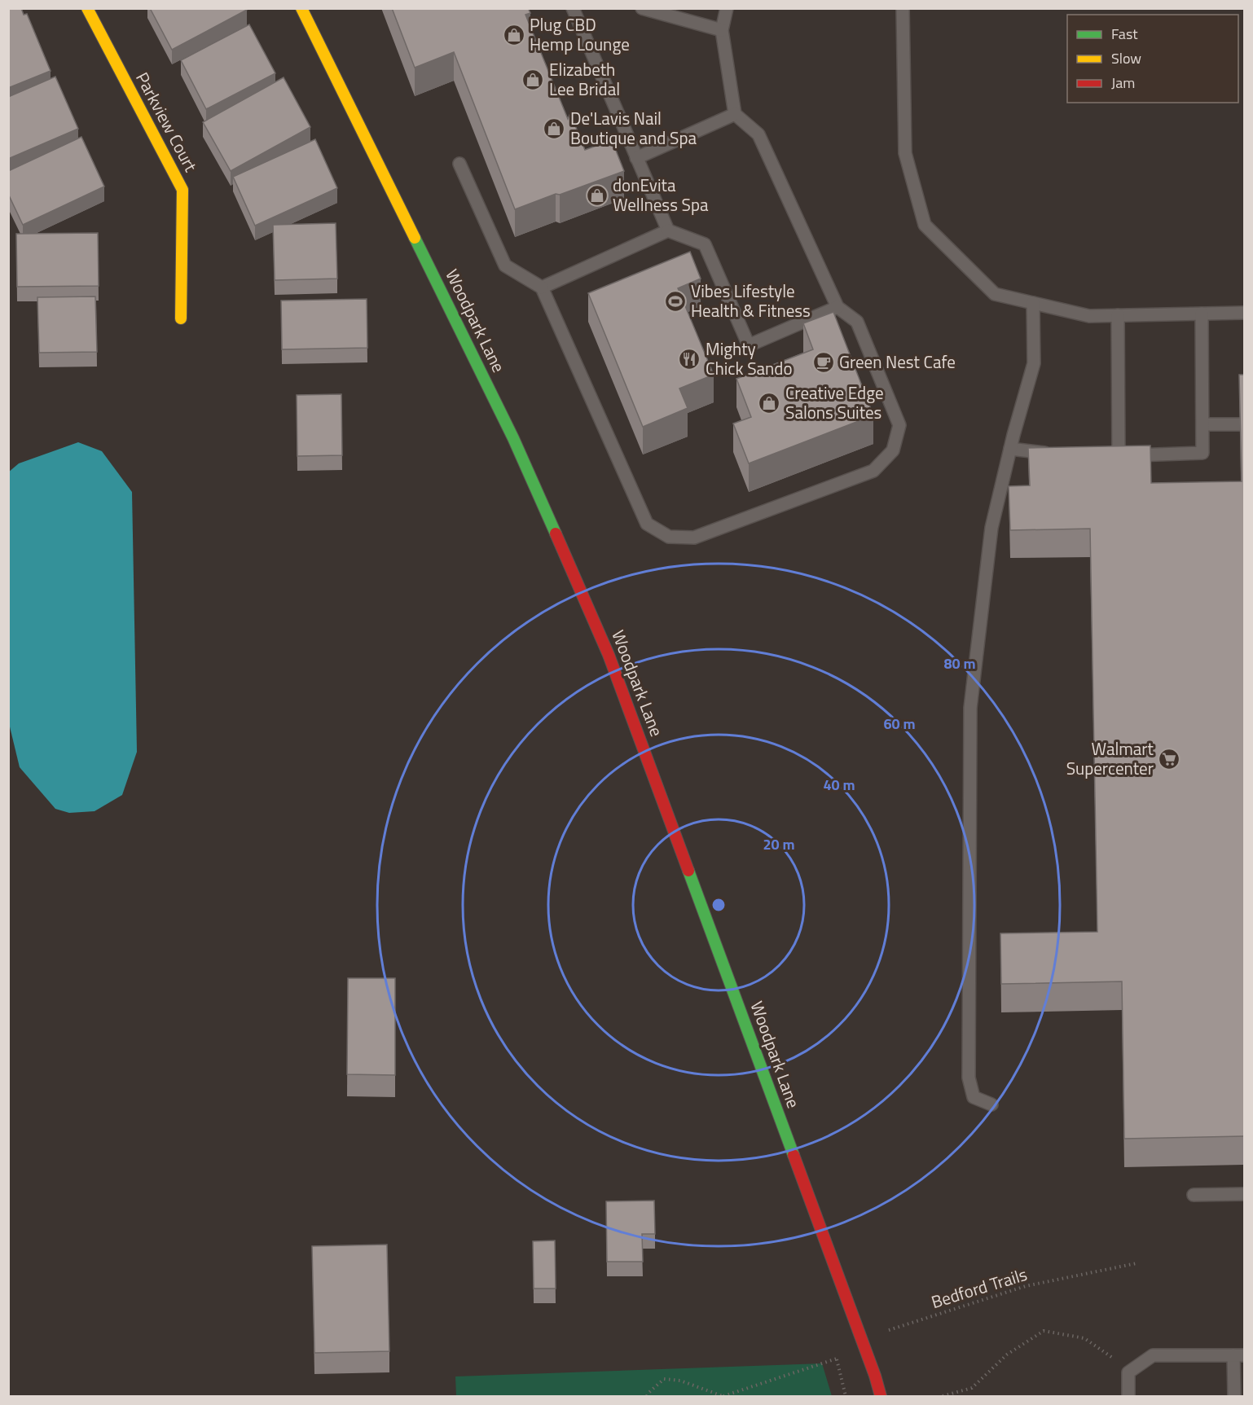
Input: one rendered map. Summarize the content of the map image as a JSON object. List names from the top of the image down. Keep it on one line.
{"streets":{"street":["Parkview Court","Woodpark Lane"],"path":["Bedford Trails"]},"crossings":[["Woodpark Lane","Bedford Trails"]],"places":{"shop":["Plug CBD Hemp Lounge","Elizabeth Lee Bridal","De'Lavis Nail Boutique and Spa","donEvita Wellness Spa","Creative Edge Salons Suites"],"sports":["Vibes Lifestyle Health & Fitness"],"restaurant":["Mighty Chick Sando"],"cafe":["Green Nest Cafe"],"supermarket":["Walmart Supercenter"]},"legend":["Fast","Slow","Jam"],"rings":["80 m","60 m","40 m","20 m"]}
